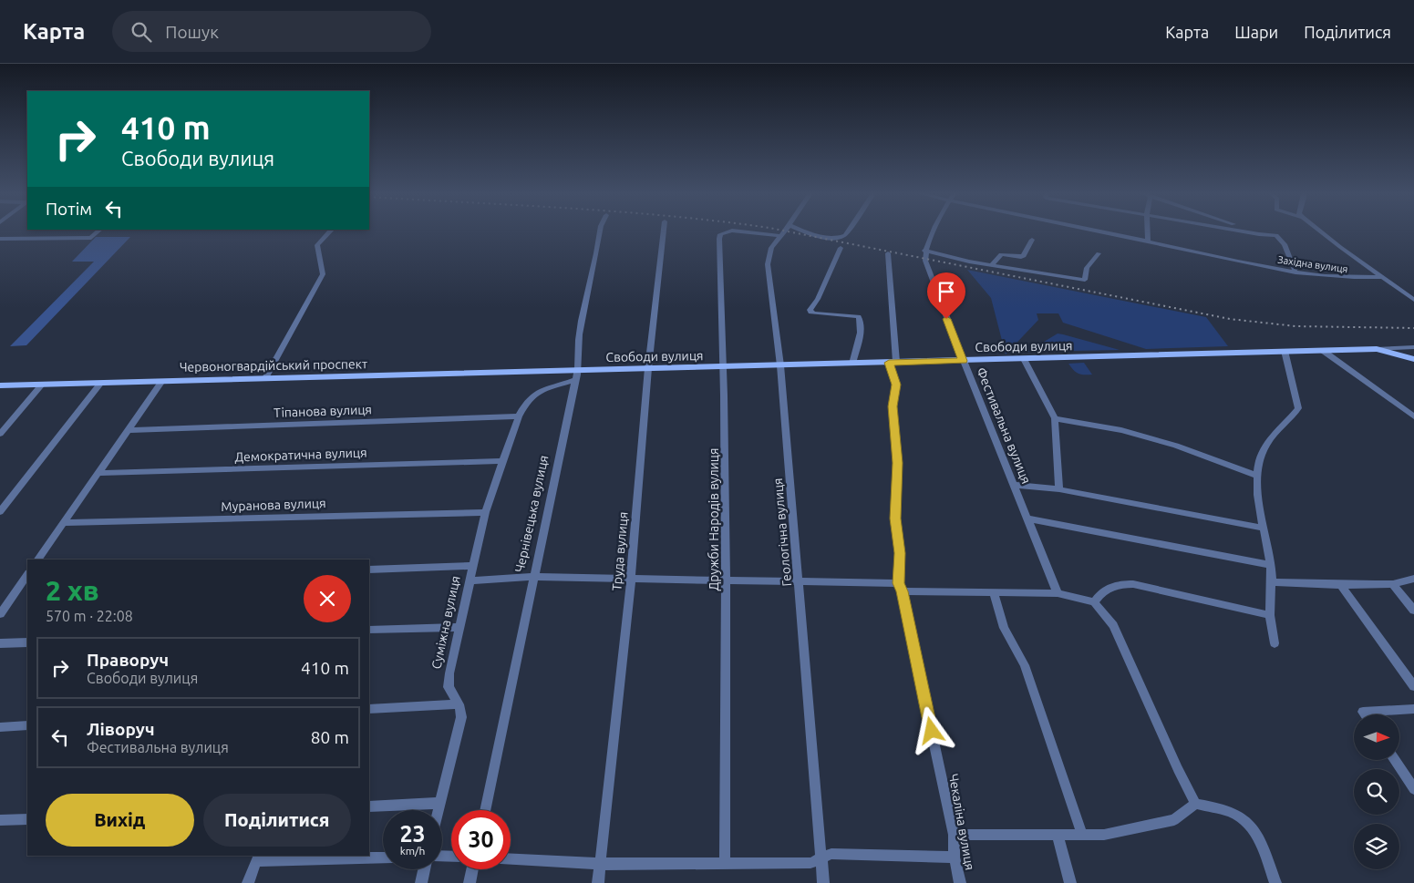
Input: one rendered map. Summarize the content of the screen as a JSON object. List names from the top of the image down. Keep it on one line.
{"streets":{"main road":["Свободи вулиця","Червоногвардійський проспект"],"street":["Західна вулиця","Тіпанова вулиця","Фестивальна вулиця","Демократична вулиця","Муранова вулиця","Чернівецька вулиця","Дружби Народів вулиця","Геологічна вулиця","Труда вулиця","Суміжна вулиця","Чекаліна вулиця"]},"crossings":[["Свободи вулиця","Червоногвардійський проспект"],["Свободи вулиця","Фестивальна вулиця"],["Свободи вулиця","Чернівецька вулиця"],["Свободи вулиця","Дружби Народів вулиця"],["Свободи вулиця","Геологічна вулиця"],["Свободи вулиця","Труда вулиця"],["Свободи вулиця","Чекаліна вулиця"],["Тіпанова вулиця","Суміжна вулиця"],["Демократична вулиця","Суміжна вулиця"],["Муранова вулиця","Суміжна вулиця"],["Дружби Народів вулиця","Геологічна вулиця"]],"north":"right","page":{"header":"Карта","search":"Пошук","nav":["Карта","Шари","Поділитися"],"turn":["410 m","Свободи вулиця"],"then":"Потім","heading":["2 хв","570 m · 22:08"],"list":[{"name":"Праворуч","note":"Свободи вулиця","value":"410 m"},{"name":"Ліворуч","note":"Фестивальна вулиця","value":"80 m"}],"buttons":["Вихід","Поділитися"],"speed":"23 km/h","limit":"30"}}
